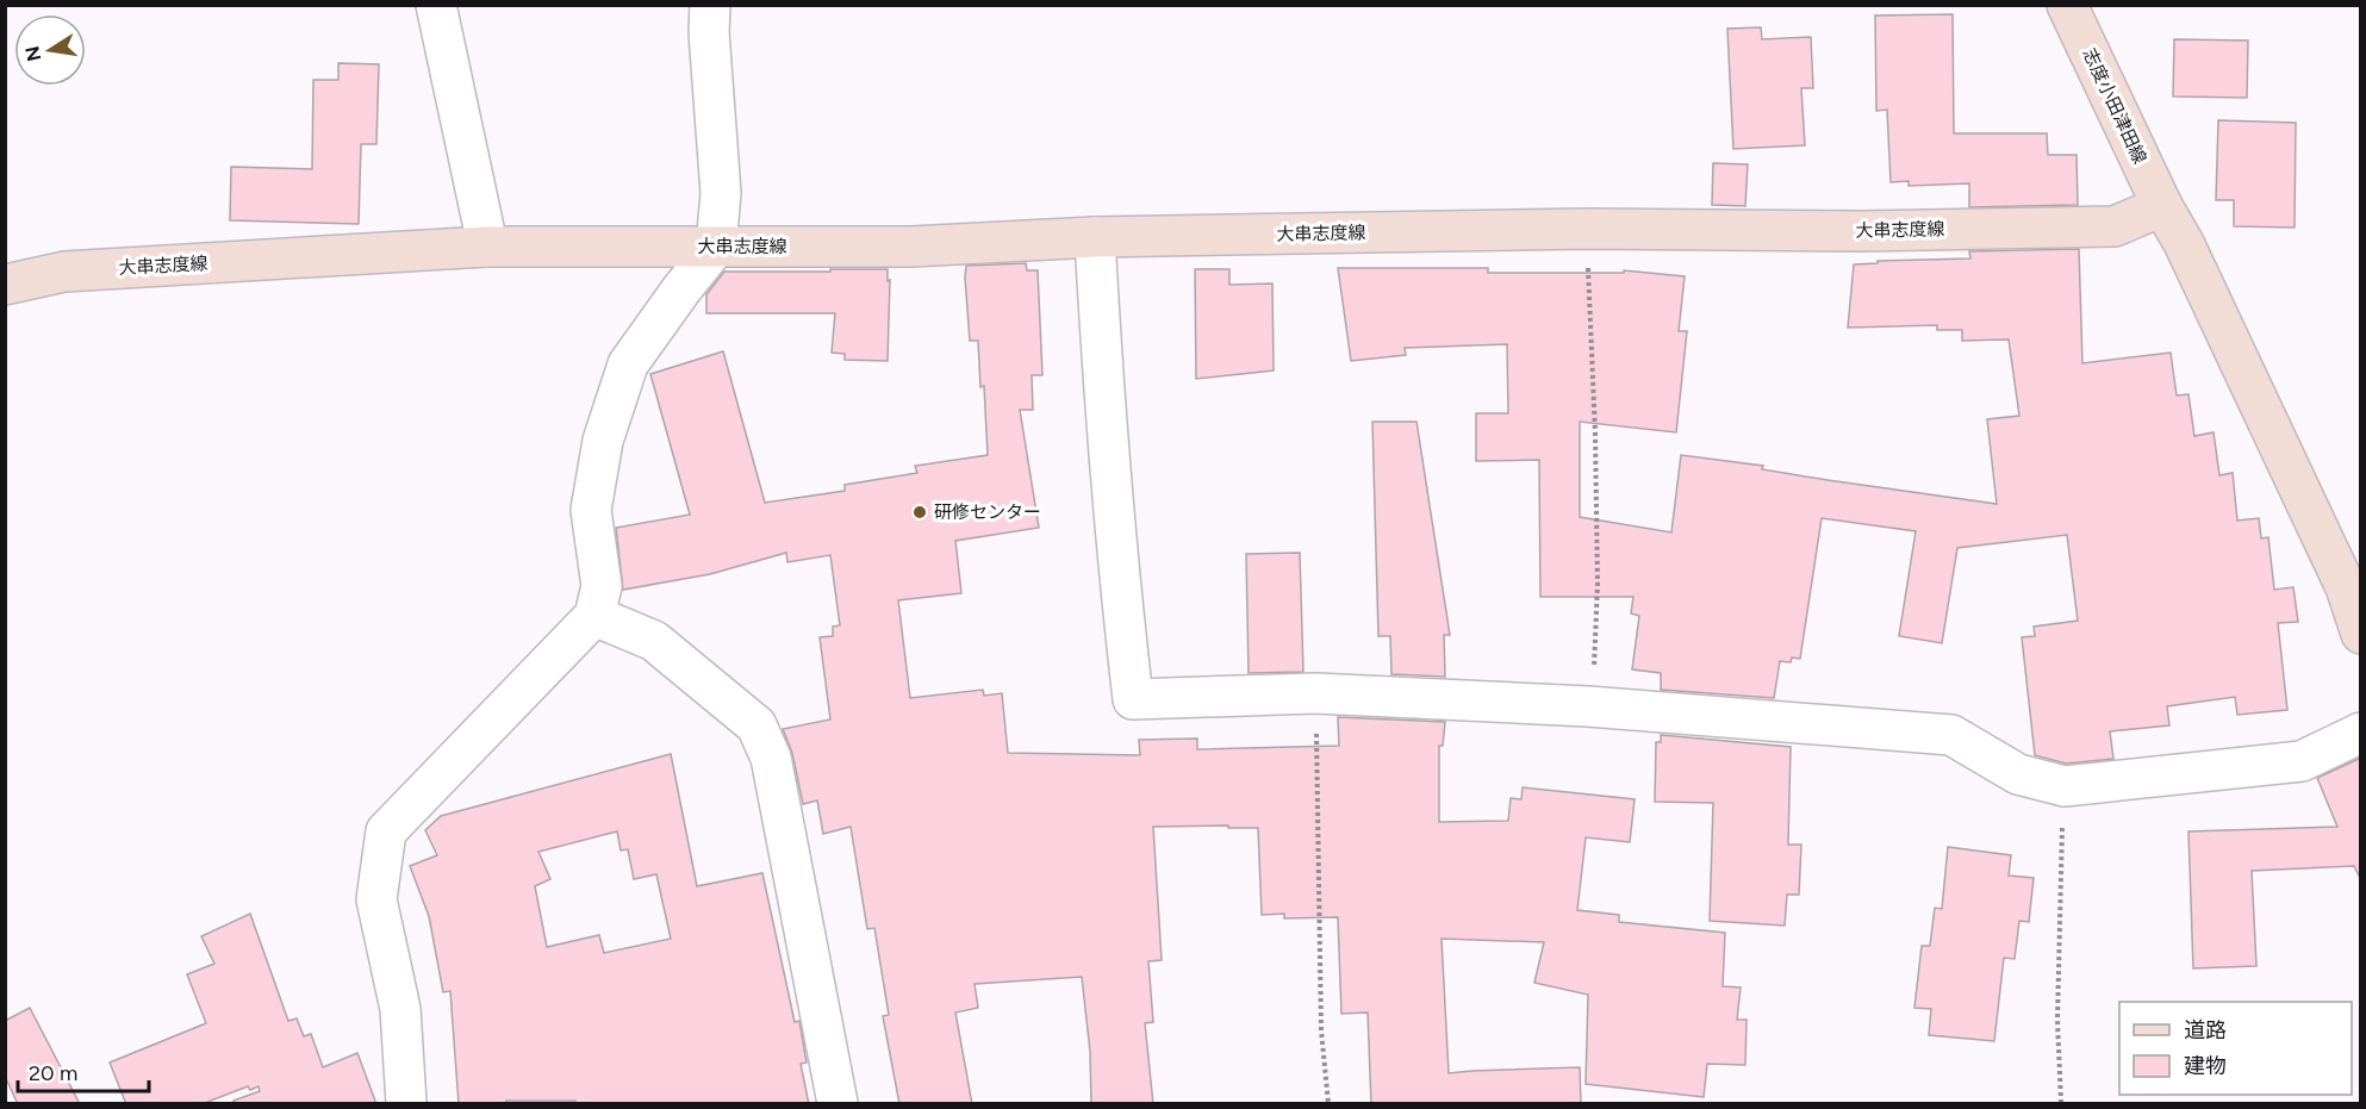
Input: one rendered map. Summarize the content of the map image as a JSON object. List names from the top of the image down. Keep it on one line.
{"streets":{"main road":["志度小田津田線","大串志度線"]},"crossings":[["志度小田津田線","大串志度線"]],"places":["研修センター"],"legend":["道路","建物"],"scale_bar":"20 m","north":"left"}
